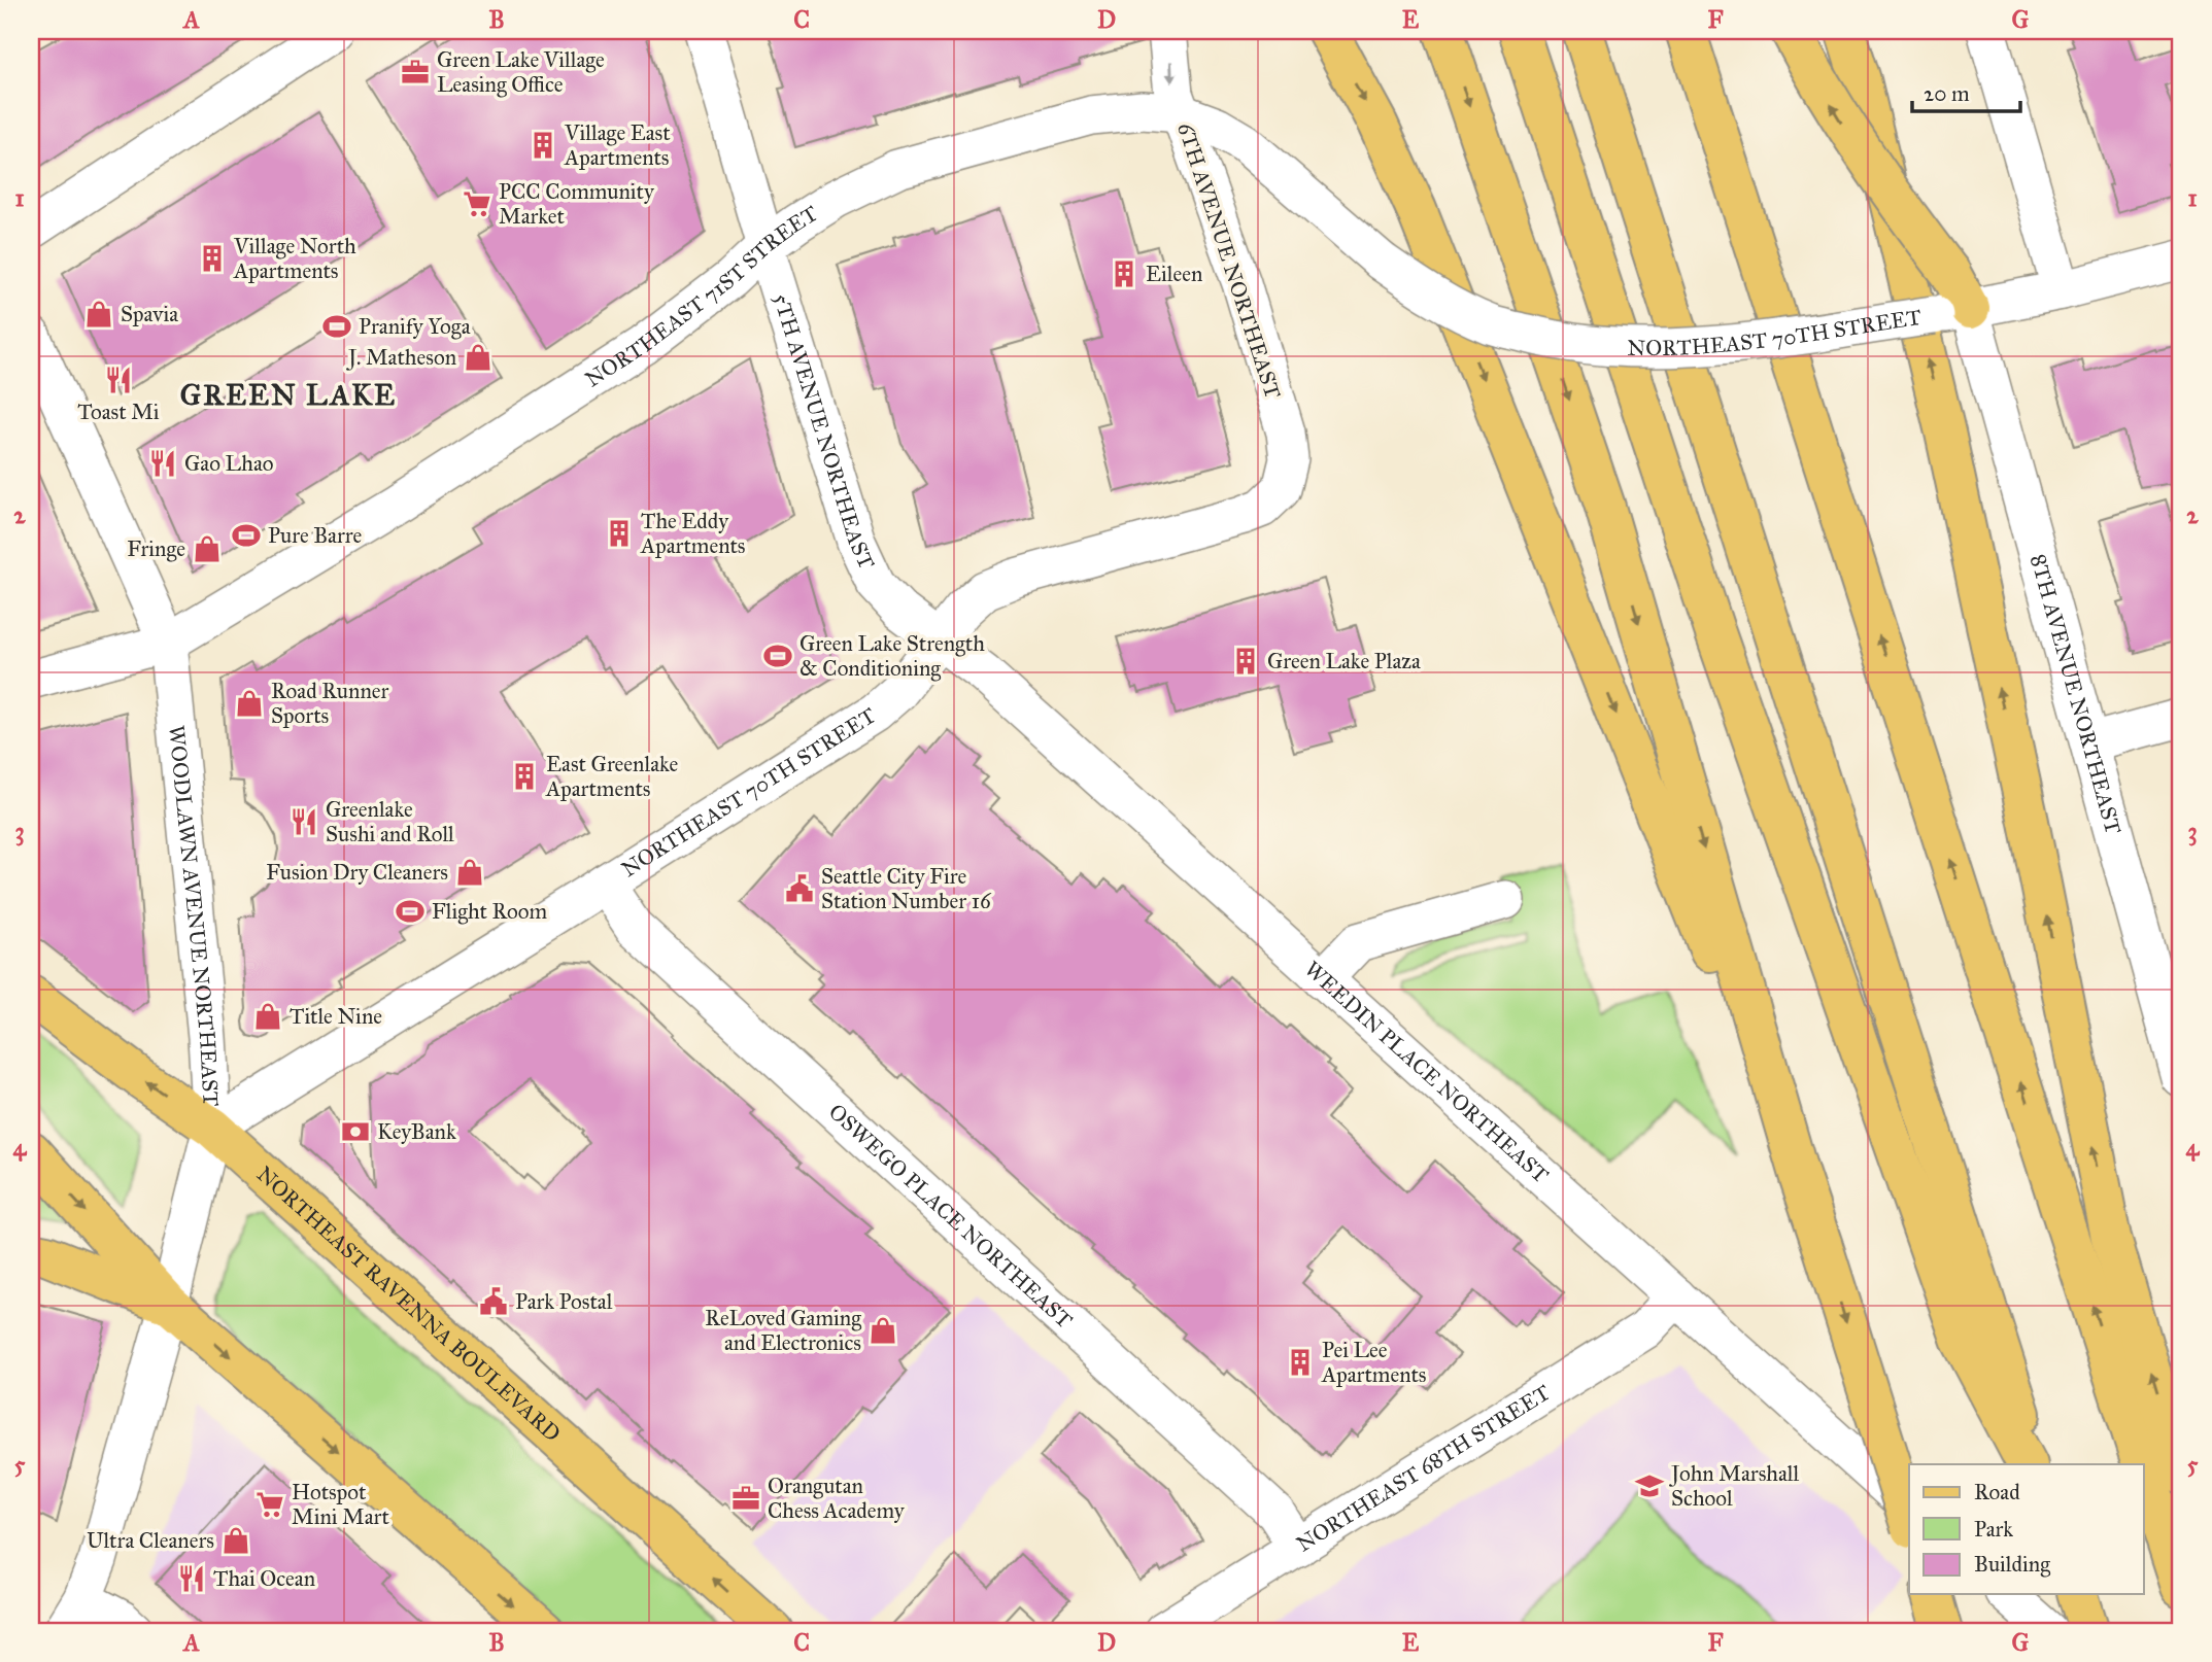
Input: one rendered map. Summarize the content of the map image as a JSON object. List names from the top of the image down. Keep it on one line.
{"streets":{"main road":["NORTHEAST RAVENNA BOULEVARD"],"street":["6TH AVENUE NORTHEAST","NORTHEAST 71ST STREET","NORTHEAST 70TH STREET","5TH AVENUE NORTHEAST","8TH AVENUE NORTHEAST","WOODLAWN AVENUE NORTHEAST","WEEDIN PLACE NORTHEAST","OSWEGO PLACE NORTHEAST","NORTHEAST 68TH STREET"]},"crossings":[["6TH AVENUE NORTHEAST","NORTHEAST 71ST STREET"],["6TH AVENUE NORTHEAST","NORTHEAST 70TH STREET"],["NORTHEAST 71ST STREET","NORTHEAST 70TH STREET"],["NORTHEAST 71ST STREET","5TH AVENUE NORTHEAST"],["NORTHEAST 71ST STREET","WOODLAWN AVENUE NORTHEAST"],["NORTHEAST 70TH STREET","5TH AVENUE NORTHEAST"],["NORTHEAST 70TH STREET","8TH AVENUE NORTHEAST"],["NORTHEAST 70TH STREET","WOODLAWN AVENUE NORTHEAST"],["NORTHEAST 70TH STREET","WEEDIN PLACE NORTHEAST"],["NORTHEAST 70TH STREET","OSWEGO PLACE NORTHEAST"],["NORTHEAST 70TH STREET","NORTHEAST RAVENNA BOULEVARD"],["5TH AVENUE NORTHEAST","WEEDIN PLACE NORTHEAST"],["WOODLAWN AVENUE NORTHEAST","NORTHEAST RAVENNA BOULEVARD"],["WEEDIN PLACE NORTHEAST","NORTHEAST 68TH STREET"],["OSWEGO PLACE NORTHEAST","NORTHEAST 68TH STREET"]],"districts":["GREEN LAKE"],"places":{"office":["Green Lake Village Leasing Office","Orangutan Chess Academy"],"building":["Village East Apartments","Village North Apartments","Eileen","The Eddy Apartments","Green Lake Plaza","East Greenlake Apartments","Pei Lee Apartments"],"supermarket":["PCC Community Market","Hotspot Mini Mart"],"shop":["Spavia","J. Matheson","Fringe","Road Runner Sports","Fusion Dry Cleaners","Title Nine","ReLoved Gaming and Electronics","Ultra Cleaners"],"sports":["Pranify Yoga","Pure Barre","Green Lake Strength & Conditioning","Flight Room"],"restaurant":["Toast Mi","Gao Lhao","Greenlake Sushi and Roll","Thai Ocean"],"public building":["Seattle City Fire Station Number 16","Park Postal"],"bank":["KeyBank"],"school or university":["John Marshall School"]},"legend":["Road","Park","Building"],"scale_bar":"20 m","grid":{"columns":["A","B","C","D","E","F","G"],"rows":["1","2","3","4","5"]}}
